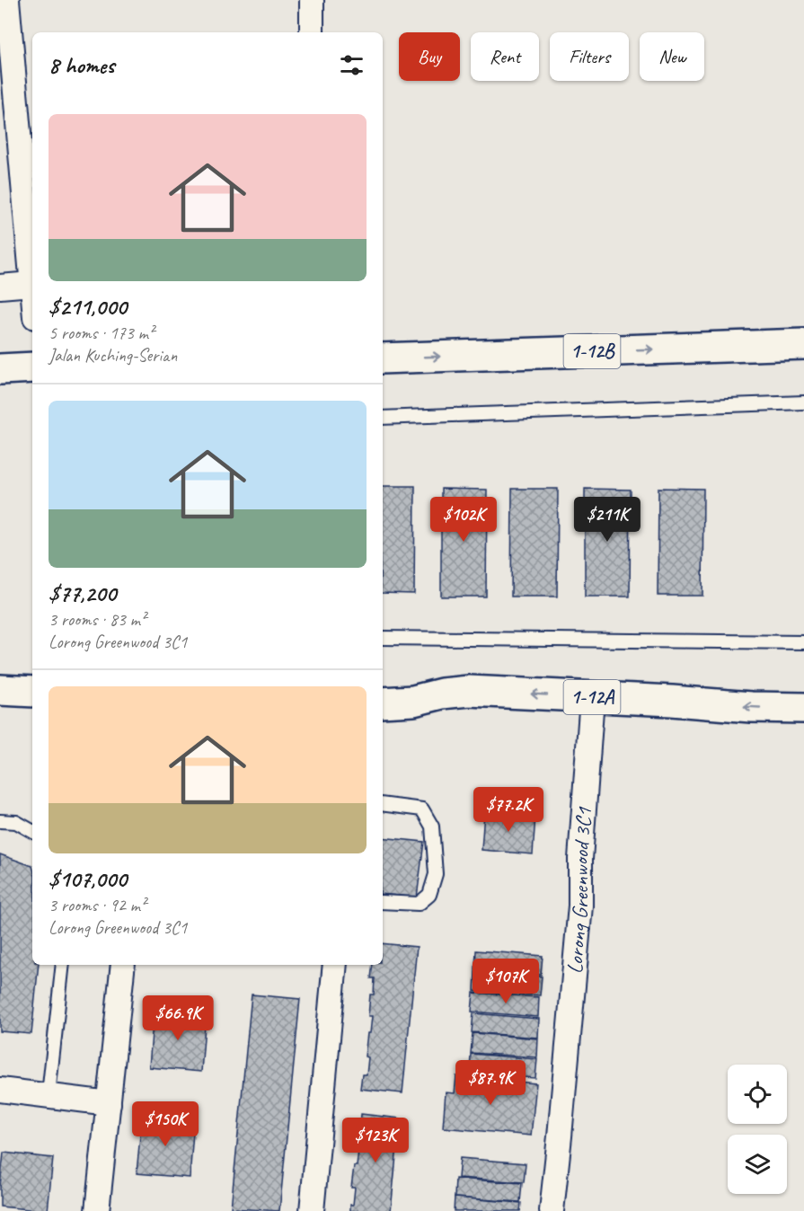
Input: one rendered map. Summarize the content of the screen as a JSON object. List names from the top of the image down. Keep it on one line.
{"streets":{"highway":["1-12B","1-12A"],"street":["Lorong Greenwood 3C1"]},"crossings":[["1-12A","Lorong Greenwood 3C1"]],"page":{"chip":["Buy","Rent","Filters","New"],"heading":"8 homes","list":[{"name":"$211,000","note":"5 rooms · 173 m² · Jalan Kuching-Serian"},{"name":"$77,200","note":"3 rooms · 83 m² · Lorong Greenwood 3C1"},{"name":"$107,000","note":"3 rooms · 92 m² · Lorong Greenwood 3C1"}],"price":["$102K","$211K","$77.2K","$107K","$66.9K","$87.9K","$150K","$123K"]}}
